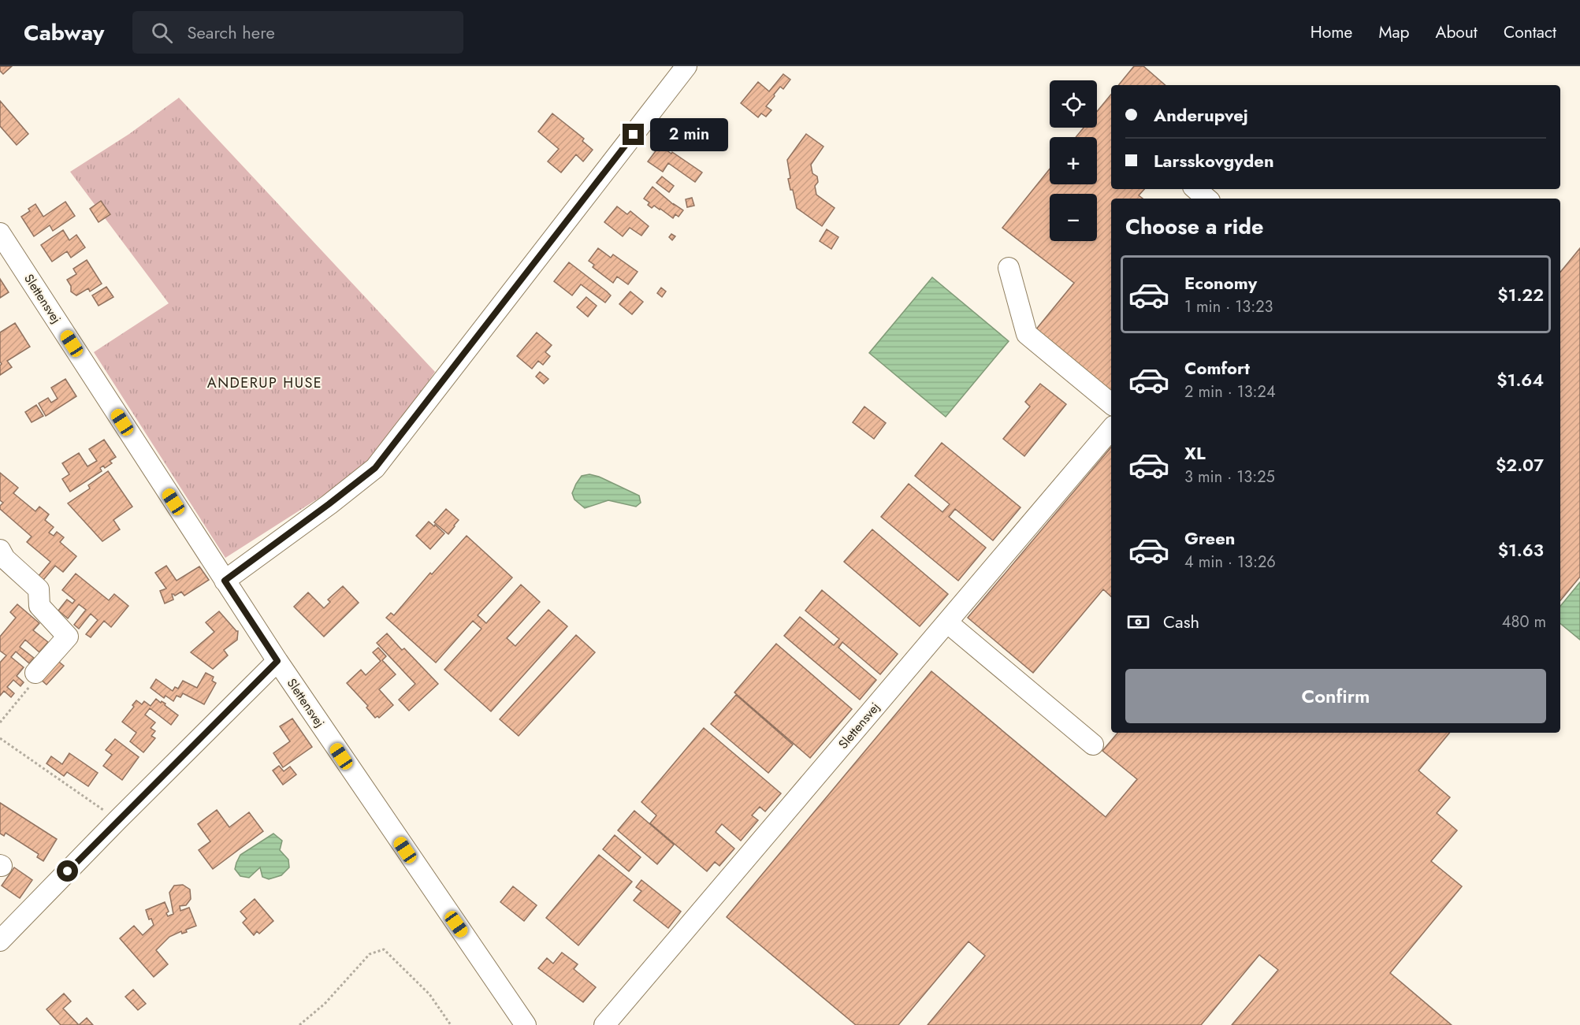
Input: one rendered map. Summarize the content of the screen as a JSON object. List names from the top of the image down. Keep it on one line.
{"streets":{"street":["Slettensvej"]},"districts":["ANDERUP HUSE"],"page":{"header":"Cabway","search":"Search here","nav":["Home","Map","About","Contact"],"map_buttons":["+","−"],"banner":["Anderupvej","Larsskovgyden"],"bubble":"2 min","heading":"Choose a ride","list":[{"name":"Economy","note":"1 min · 13:23","value":"$1.22"},{"name":"Comfort","note":"2 min · 13:24","value":"$1.64"},{"name":"XL","note":"3 min · 13:25","value":"$2.07"},{"name":"Green","note":"4 min · 13:26","value":"$1.63"}],"pay":["Cash","480 m"],"buttons":"Confirm"}}
